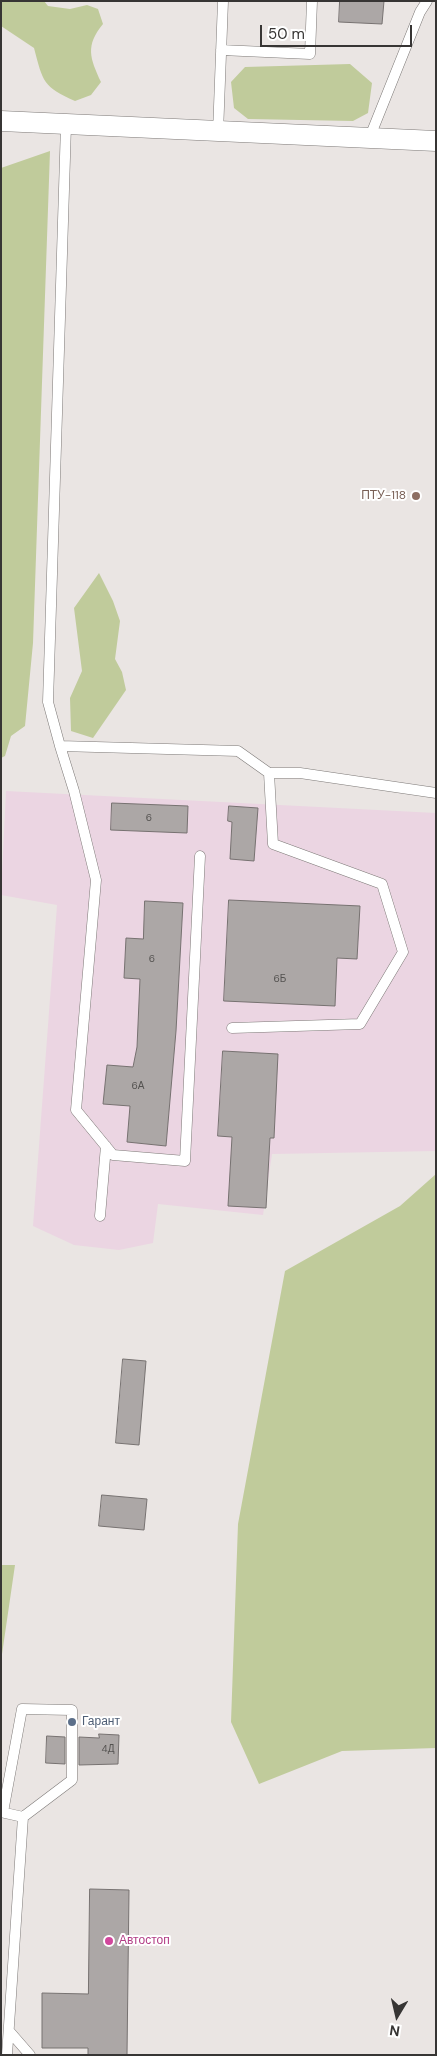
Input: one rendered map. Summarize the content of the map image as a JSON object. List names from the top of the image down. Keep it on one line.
{"places":["ПТУ-118","Гарант","Автостоп"],"house_numbers":["6","6","6Б","6А","4Д"],"scale_bar":"50 m","north":"bottom"}
